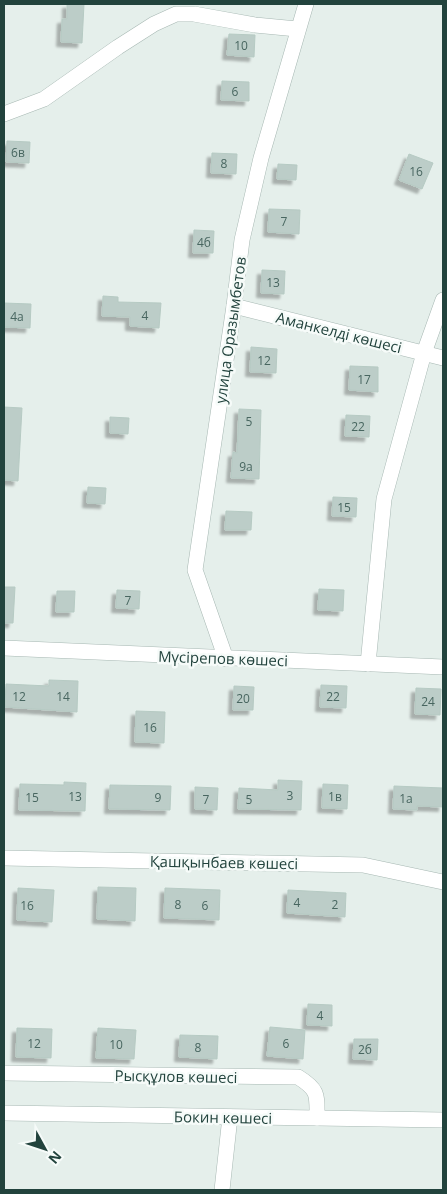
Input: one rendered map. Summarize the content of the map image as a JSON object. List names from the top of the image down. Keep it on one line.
{"streets":{"street":["улица Оразымбетов","Аманкелді көшесі","Мүсірепов көшесі","Қашқынбаев көшесі","Рысқұлов көшесі","Бокин көшесі"]},"crossings":[["улица Оразымбетов","Аманкелді көшесі"],["улица Оразымбетов","Мүсірепов көшесі"],["Рысқұлов көшесі","Бокин көшесі"]],"house_numbers":["10","6","6в","8","16","7","4б","13","4","4а","12","17","5","22","9а","15","7","12","14","22","20","24","16","3","13","1в","15","9","1а","7","5","4","8","2","16","6","4","12","6","10","8","2б"],"north":"bottom right"}
